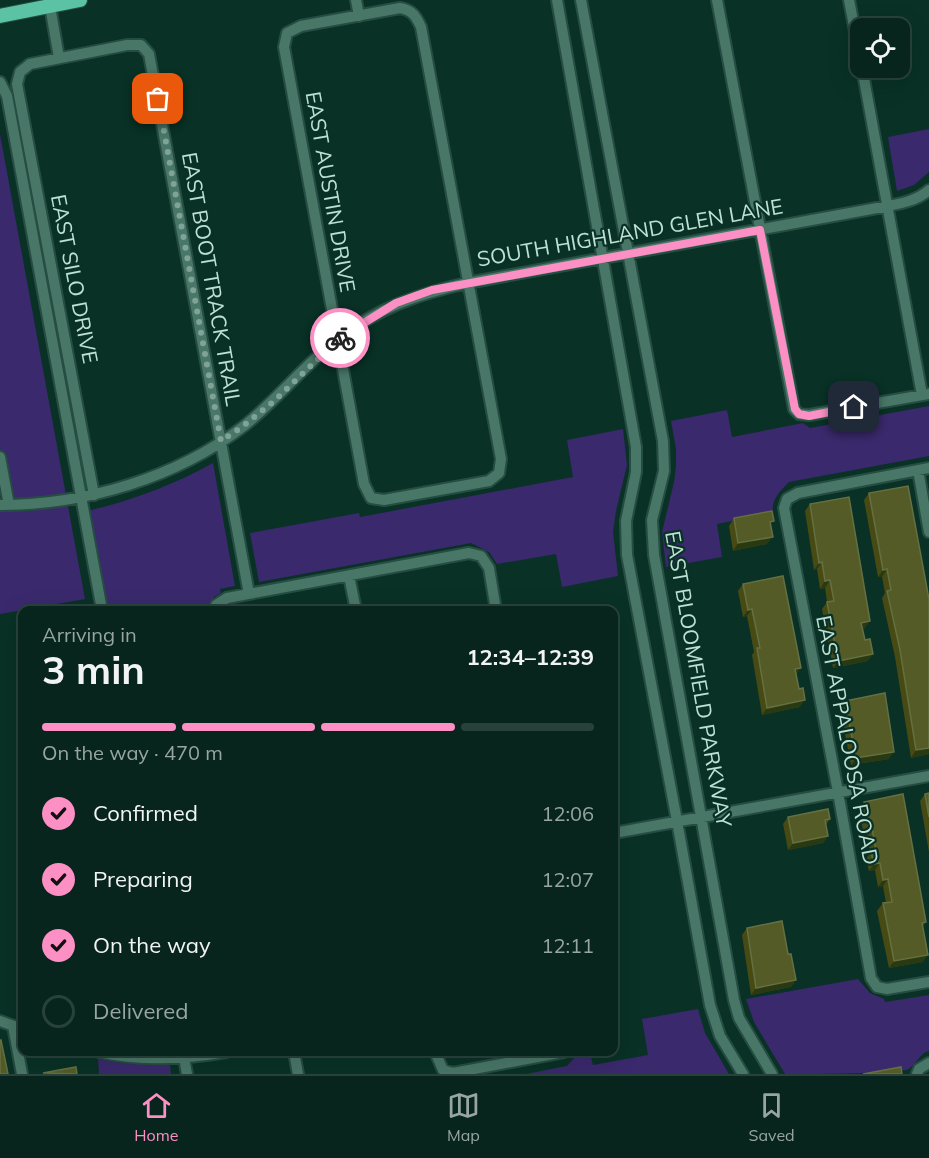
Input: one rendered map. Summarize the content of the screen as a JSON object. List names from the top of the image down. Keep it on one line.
{"streets":{"street":["EAST AUSTIN DRIVE","SOUTH HIGHLAND GLEN LANE","EAST SILO DRIVE","EAST BOOT TRACK TRAIL","EAST BLOOMFIELD PARKWAY","EAST APPALOOSA ROAD"]},"crossings":[["EAST AUSTIN DRIVE","SOUTH HIGHLAND GLEN LANE"],["SOUTH HIGHLAND GLEN LANE","EAST SILO DRIVE"],["SOUTH HIGHLAND GLEN LANE","EAST BOOT TRACK TRAIL"],["SOUTH HIGHLAND GLEN LANE","EAST BLOOMFIELD PARKWAY"],["EAST SILO DRIVE","EAST BOOT TRACK TRAIL"]],"page":{"heading":["3 min","Arriving in","12:34–12:39"],"bar":"On the way · 470 m","list":[["Confirmed","12:06"],["Preparing","12:07"],["On the way","12:11"],"Delivered"],"tabs":["Home","Map","Saved"]}}
